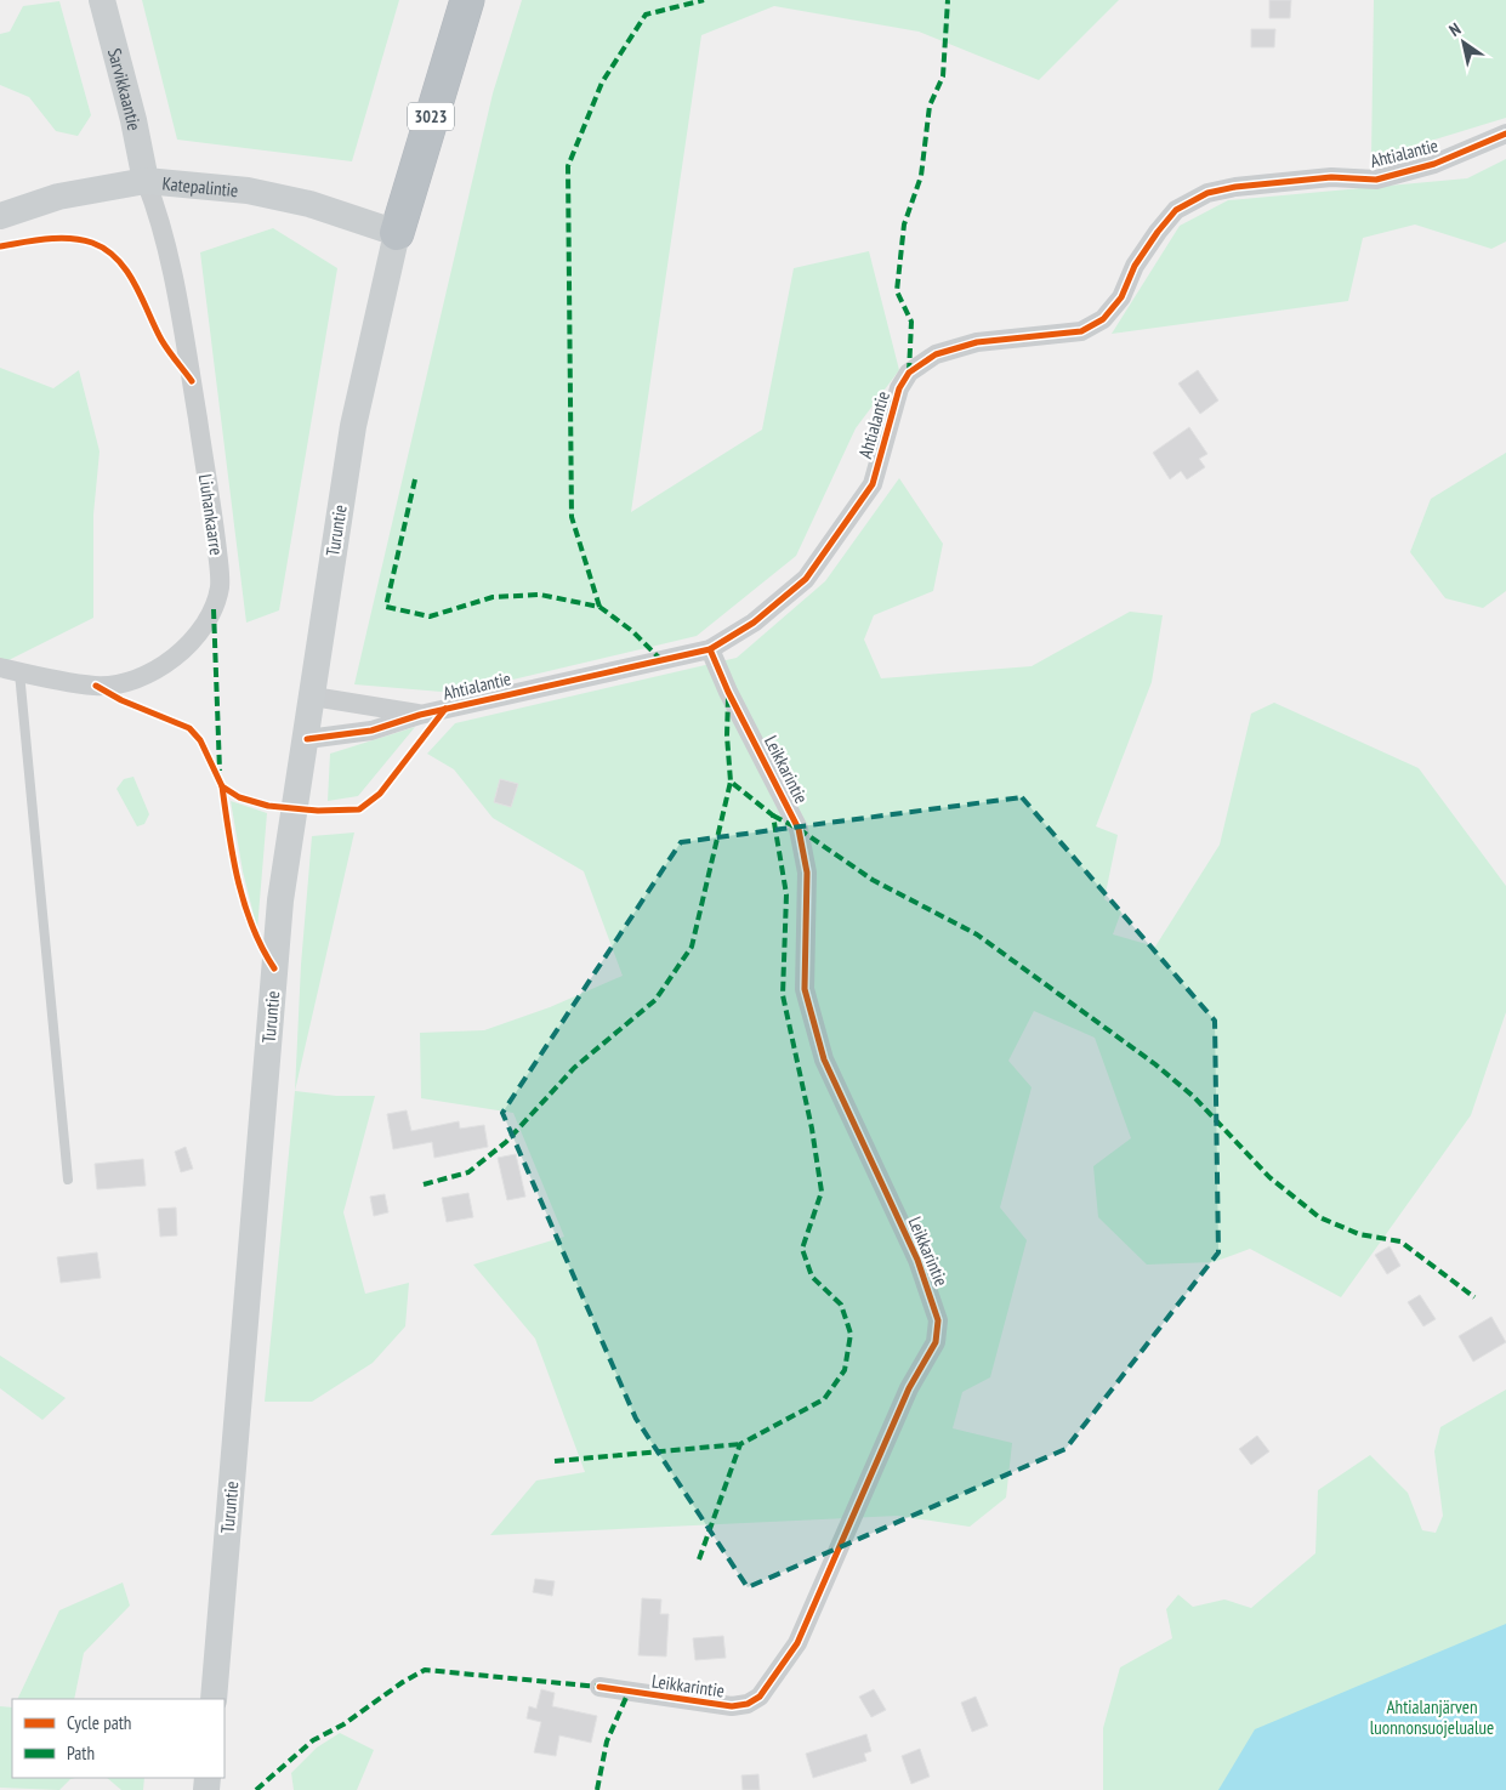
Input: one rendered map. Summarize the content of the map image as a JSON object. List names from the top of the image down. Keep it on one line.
{"streets":{"highway":["3023"],"main road":["Sarvikkaantie","Katepalintie","Turuntie"],"street":["Ahtialantie","Liuhankaarre","Leikkarintie"]},"crossings":[["Sarvikkaantie","Katepalintie"],["Sarvikkaantie","Liuhankaarre"],["3023","Katepalintie"],["3023","Turuntie"],["Ahtialantie","Turuntie"],["Ahtialantie","Leikkarintie"],["Katepalintie","Liuhankaarre"],["Katepalintie","Turuntie"]],"parks":["Ahtialanjärven luonnonsuojelualue"],"legend":["Cycle path","Path"],"north":"top left"}
